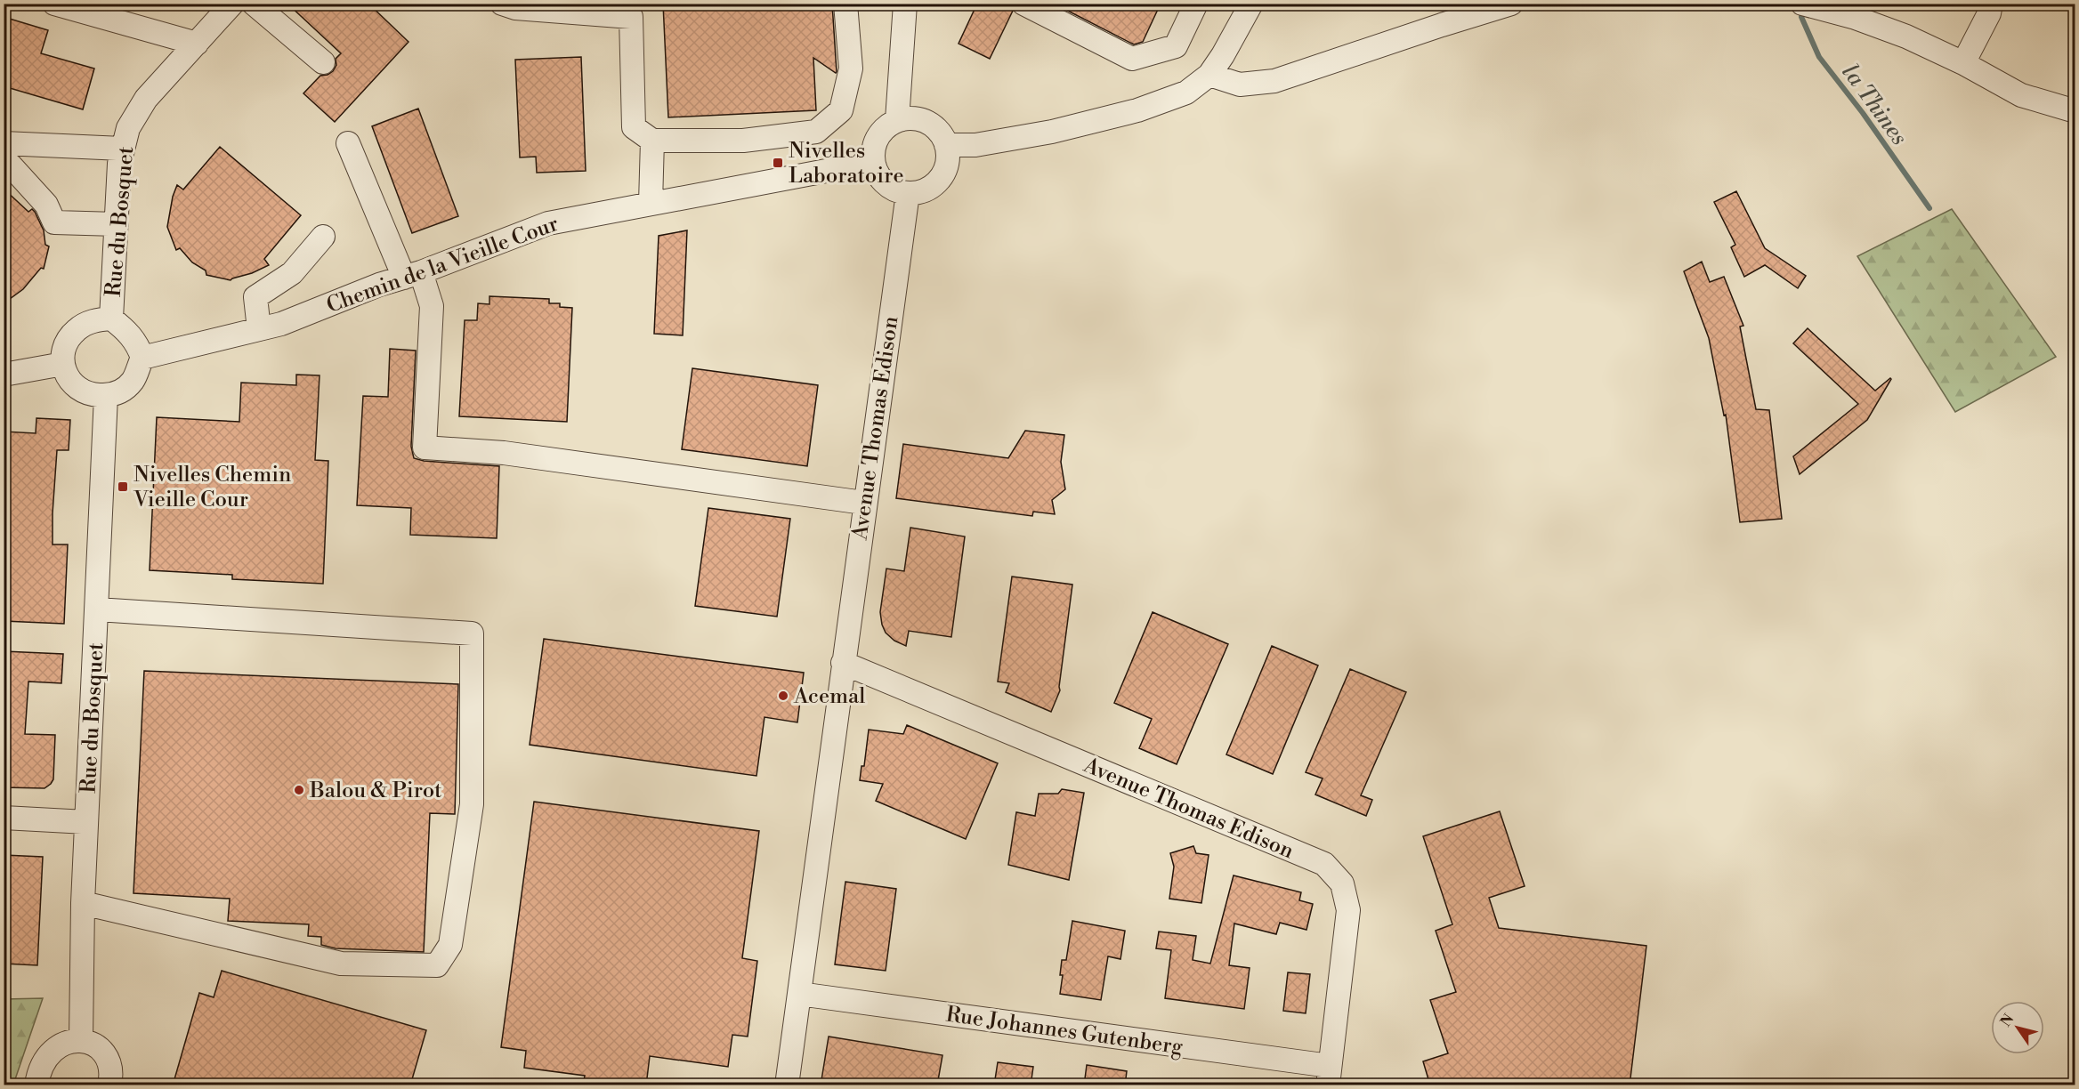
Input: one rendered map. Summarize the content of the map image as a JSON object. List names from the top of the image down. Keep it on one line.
{"streets":{"street":["Rue du Bosquet","Chemin de la Vieille Cour","Avenue Thomas Edison","Rue Johannes Gutenberg"]},"crossings":[["Rue du Bosquet","Chemin de la Vieille Cour"],["Chemin de la Vieille Cour","Avenue Thomas Edison"],["Avenue Thomas Edison","Rue Johannes Gutenberg"]],"water":["la Thines"],"places":{"transit":["Nivelles Laboratoire","Nivelles Chemin Vieille Cour"],"other":["Acemal","Balou & Pirot"]},"north":"top left"}
